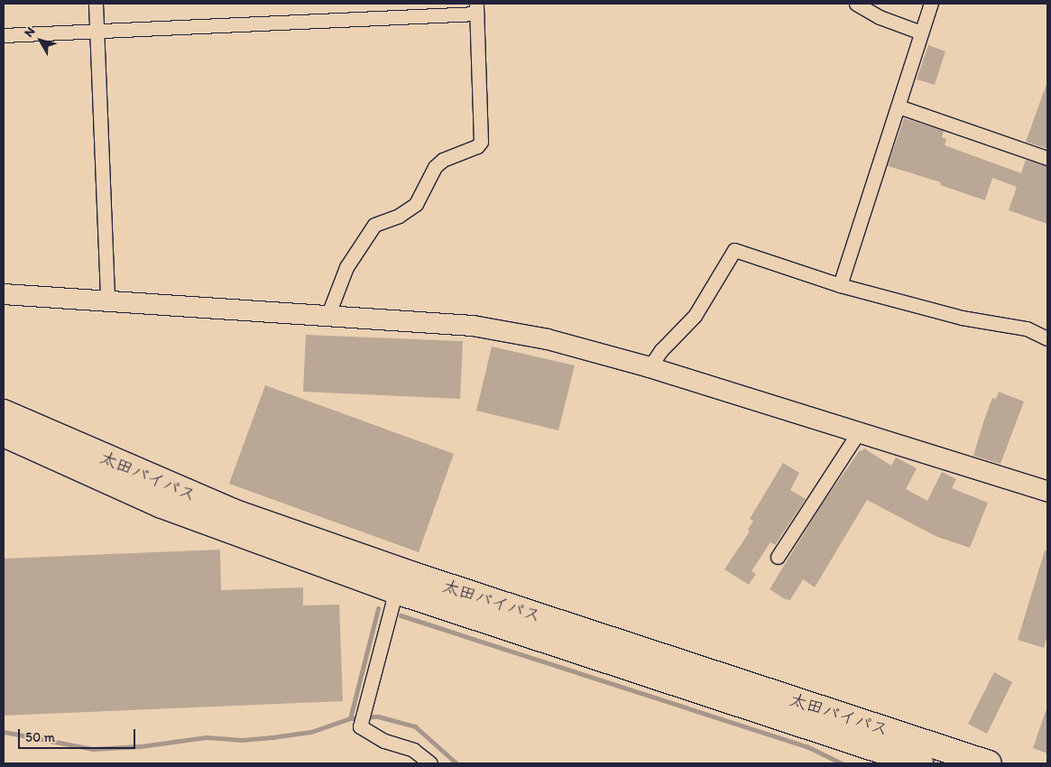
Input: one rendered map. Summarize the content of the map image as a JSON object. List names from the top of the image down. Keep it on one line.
{"streets":{"highway":["太田バイパス"]},"scale_bar":"50 m","north":"top left"}
